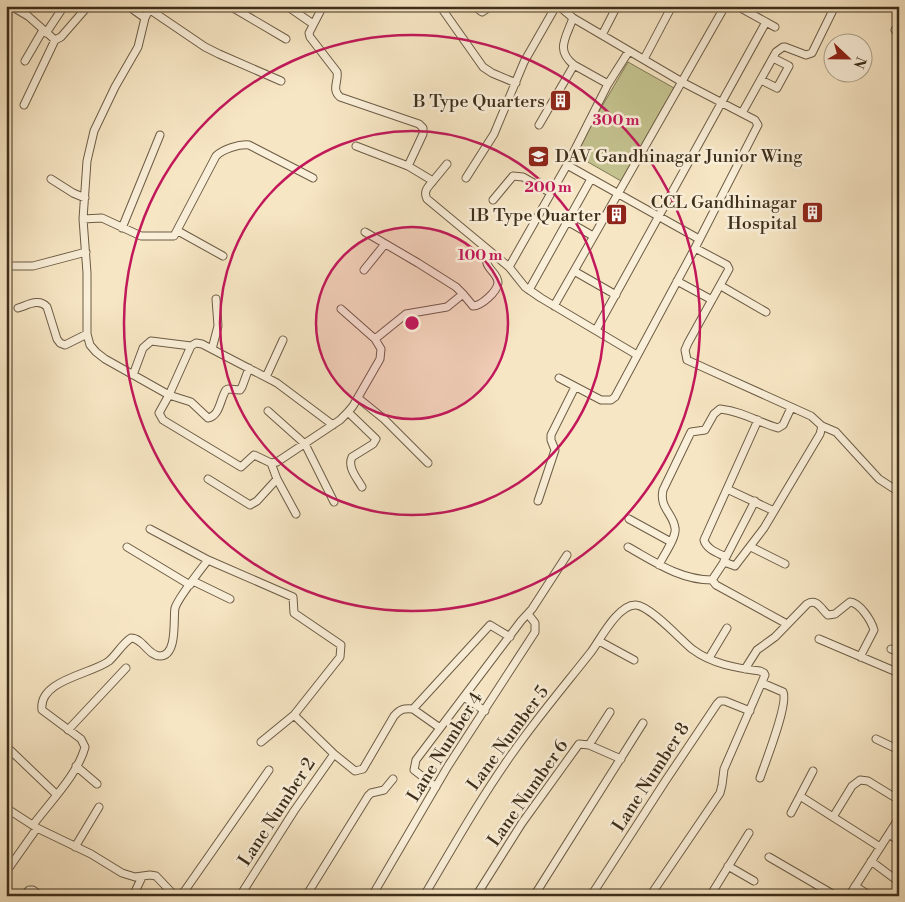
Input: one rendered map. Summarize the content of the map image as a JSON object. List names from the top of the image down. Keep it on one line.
{"streets":{"street":["Lane Number 5","Lane Number 4","Lane Number 8","Lane Number 6","Lane Number 2"]},"places":{"building":["B Type Quarters","CCL Gandhinagar Hospital","1B Type Quarter"],"school or university":["DAV Gandhinagar Junior Wing"]},"north":"right","rings":["300 m","200 m","100 m"]}
